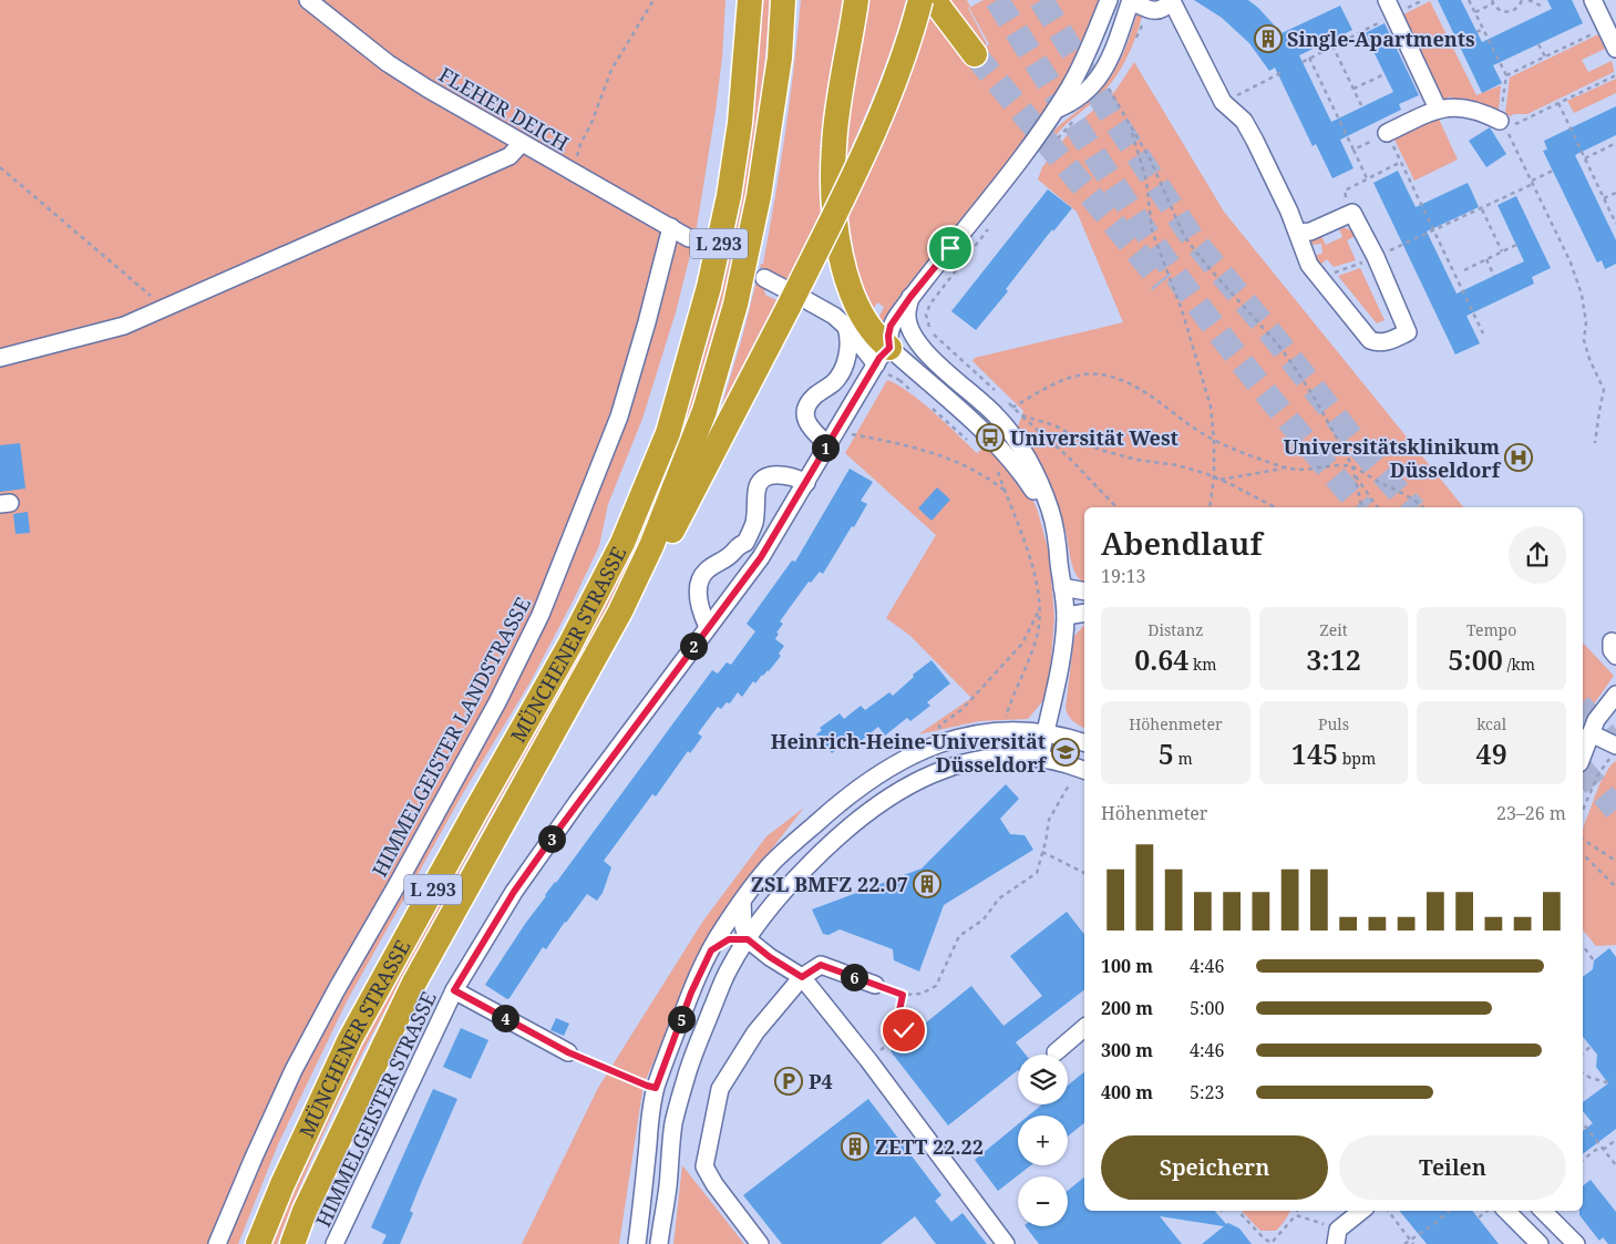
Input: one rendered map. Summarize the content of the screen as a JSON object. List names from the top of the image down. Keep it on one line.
{"streets":{"highway":["L 293","MÜNCHENER STRASSE"],"street":["FLEHER DEICH","HIMMELGEISTER LANDSTRASSE","HIMMELGEISTER STRASSE"]},"crossings":[["FLEHER DEICH","HIMMELGEISTER LANDSTRASSE"]],"places":{"building":["Single-Apartments","ZSL BMFZ 22.07","ZETT 22.22"],"bus stop":["Universität West"],"hospital":["Universitätsklinikum Düsseldorf"],"school or university":["Heinrich-Heine-Universität Düsseldorf"],"parking":["P4"]},"page":{"pins":["1","2","3","6","4","5"],"heading":["Abendlauf","19:13"],"stats":[["Distanz","0.64 km"],["Zeit","3:12"],["Tempo","5:00 /km"],["Höhenmeter","5 m"],["Puls","145 bpm"],["kcal","49"]],"chart":["Höhenmeter","23–26 m"],"list":[{"name":"100 m","note":"4:46"},{"name":"200 m","note":"5:00"},{"name":"300 m","note":"4:46"},{"name":"400 m","note":"5:23"}],"map_buttons":["+","−"],"buttons":["Speichern","Teilen"]}}
